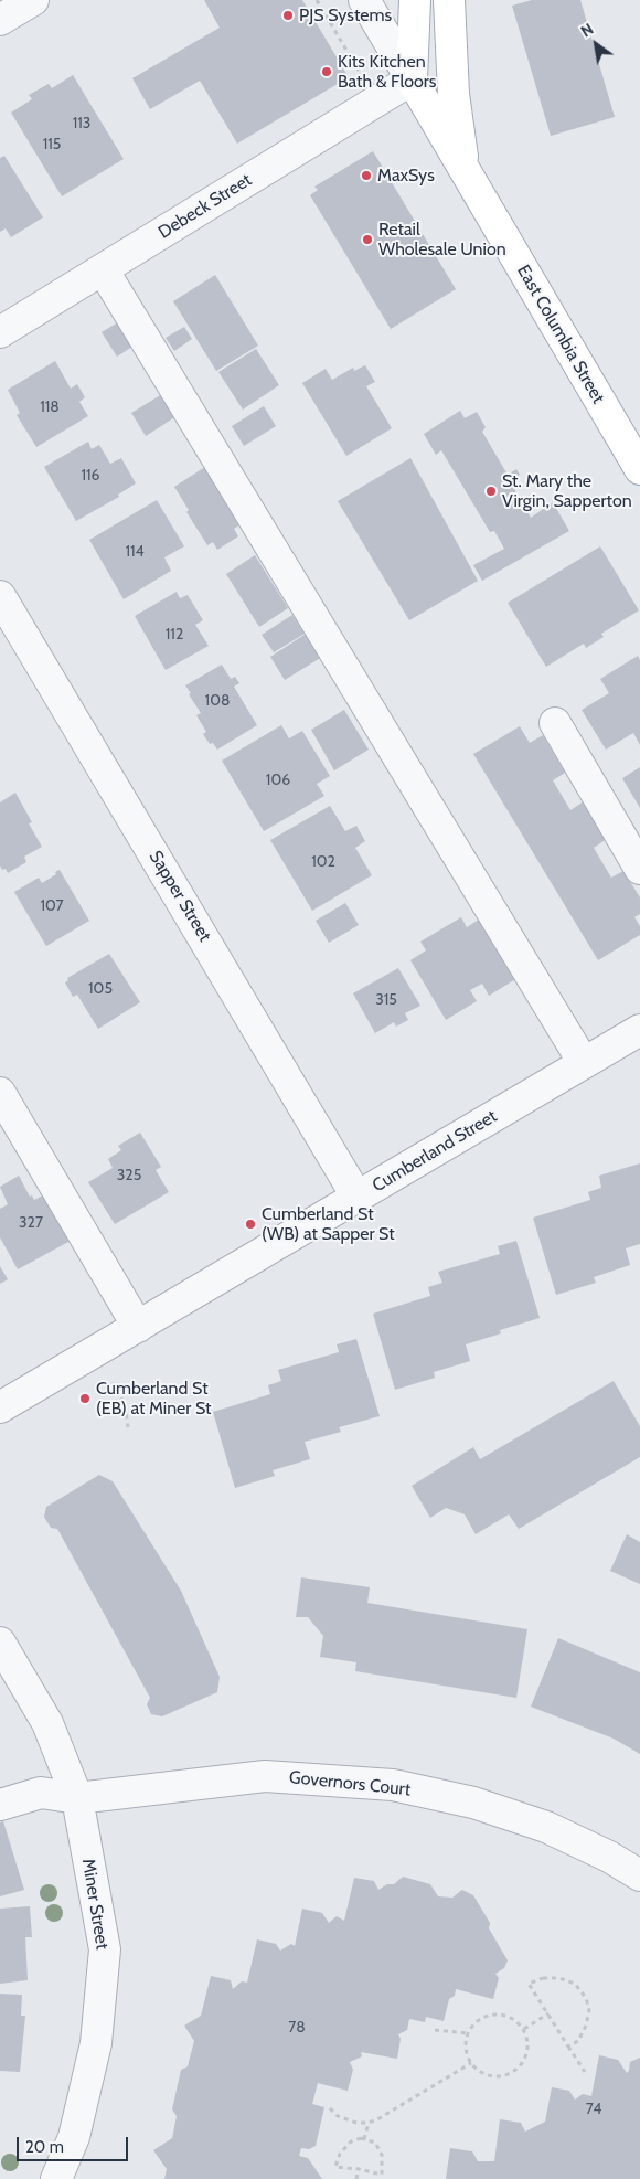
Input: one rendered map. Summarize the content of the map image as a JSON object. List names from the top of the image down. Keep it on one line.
{"streets":{"main road":["East Columbia Street"],"street":["Debeck Street","Sapper Street","Cumberland Street","Governors Court","Miner Street"]},"crossings":[["Debeck Street","East Columbia Street"],["Sapper Street","Cumberland Street"],["Governors Court","Miner Street"]],"places":["PJS Systems","Kits Kitchen Bath & Floors","MaxSys","Retail Wholesale Union","St. Mary the Virgin, Sapperton","Cumberland St (WB) at Sapper St","Cumberland St (EB) at Miner St"],"house_numbers":["113","115","118","116","114","112","108","106","102","107","105","315","325","327","78","74"],"scale_bar":"20 m","north":"top left"}
